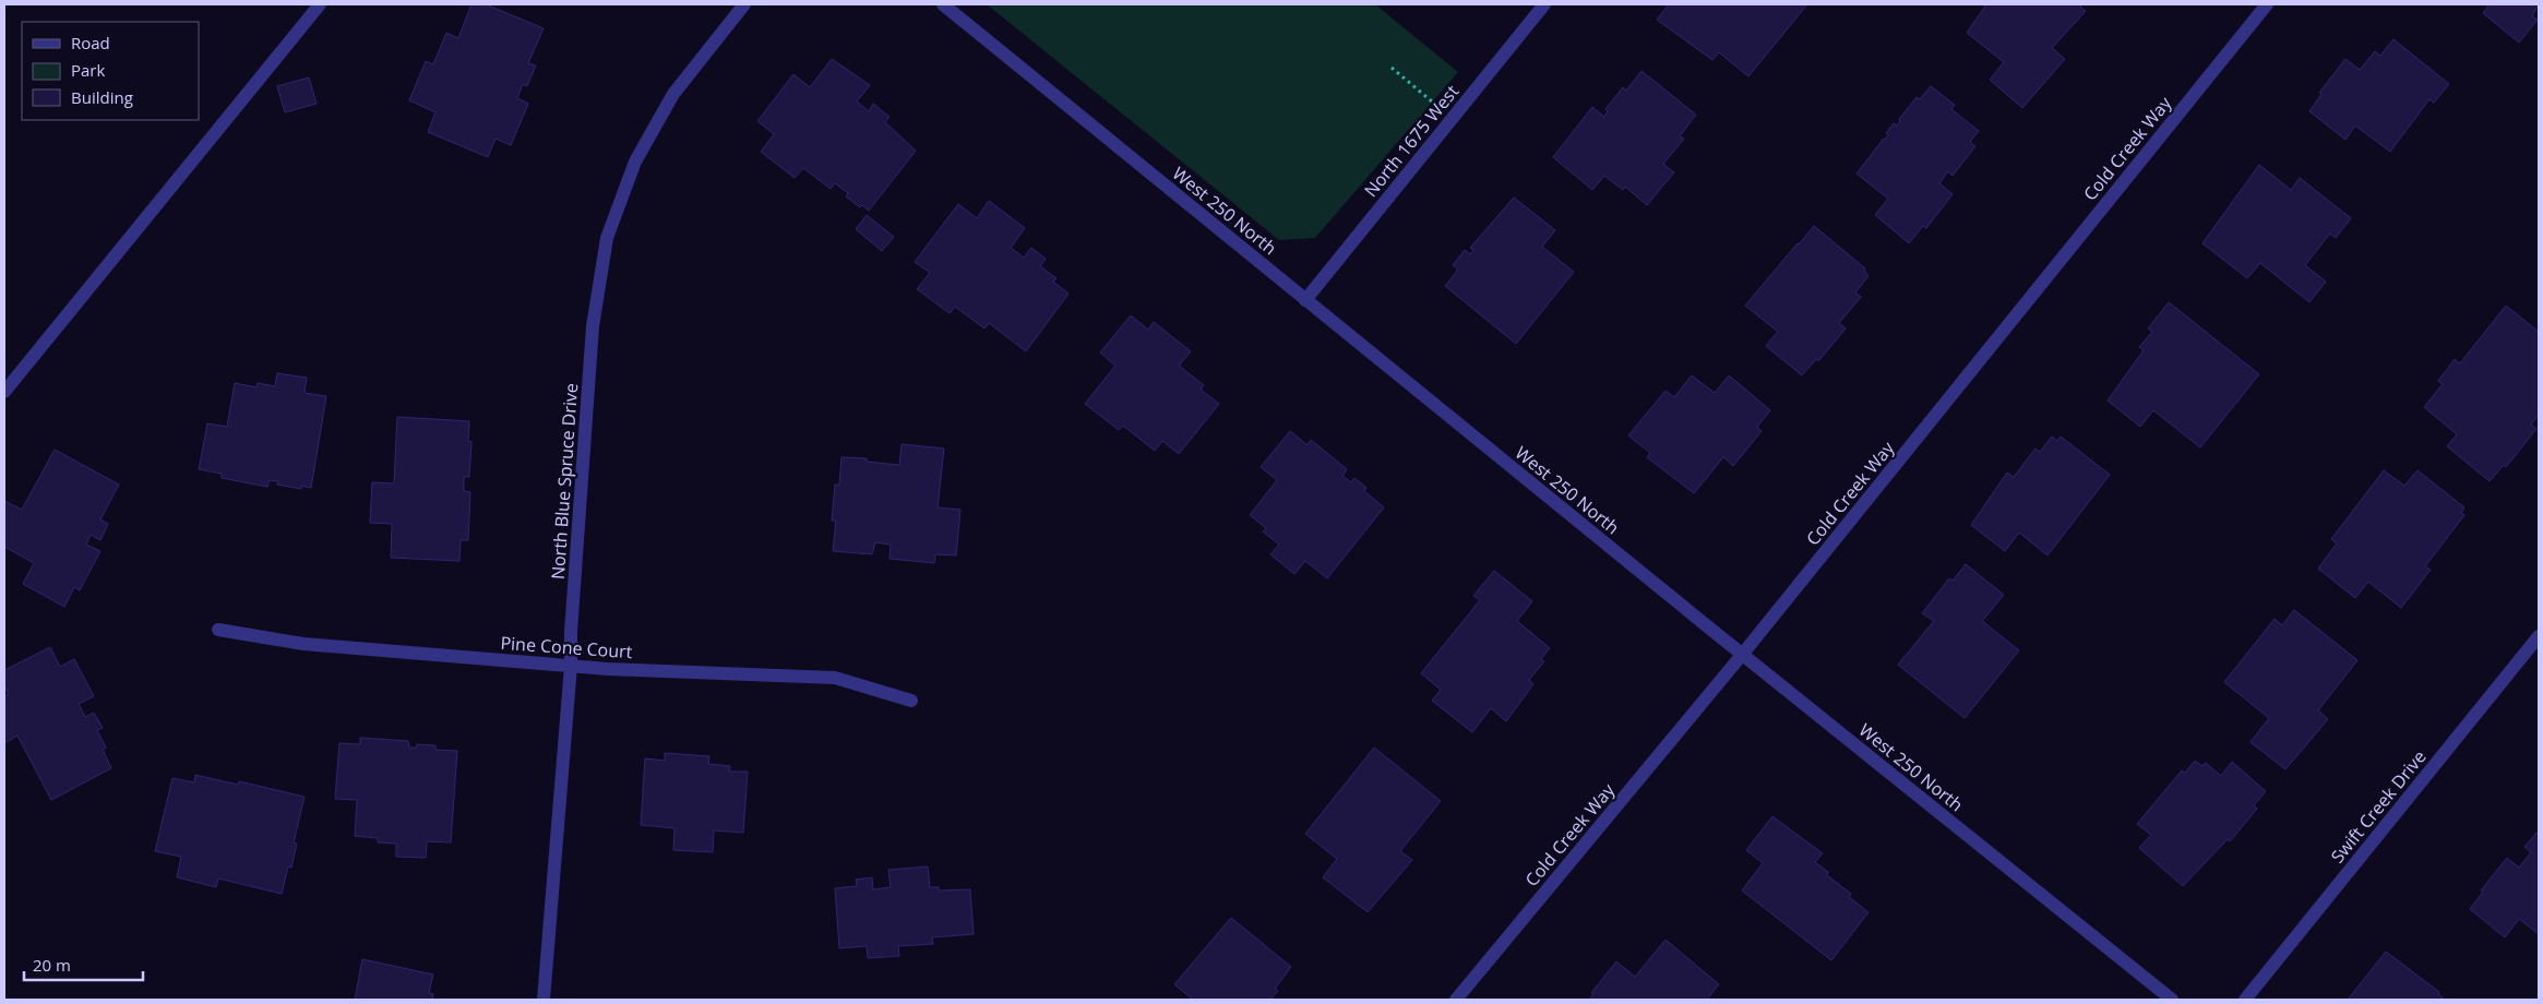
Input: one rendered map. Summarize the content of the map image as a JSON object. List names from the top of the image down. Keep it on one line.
{"streets":{"street":["North 1675 West","Cold Creek Way","West 250 North","North Blue Spruce Drive","Pine Cone Court","Swift Creek Drive"]},"crossings":[["North 1675 West","West 250 North"],["Cold Creek Way","West 250 North"],["North Blue Spruce Drive","Pine Cone Court"]],"legend":["Road","Park","Building"],"scale_bar":"20 m"}
